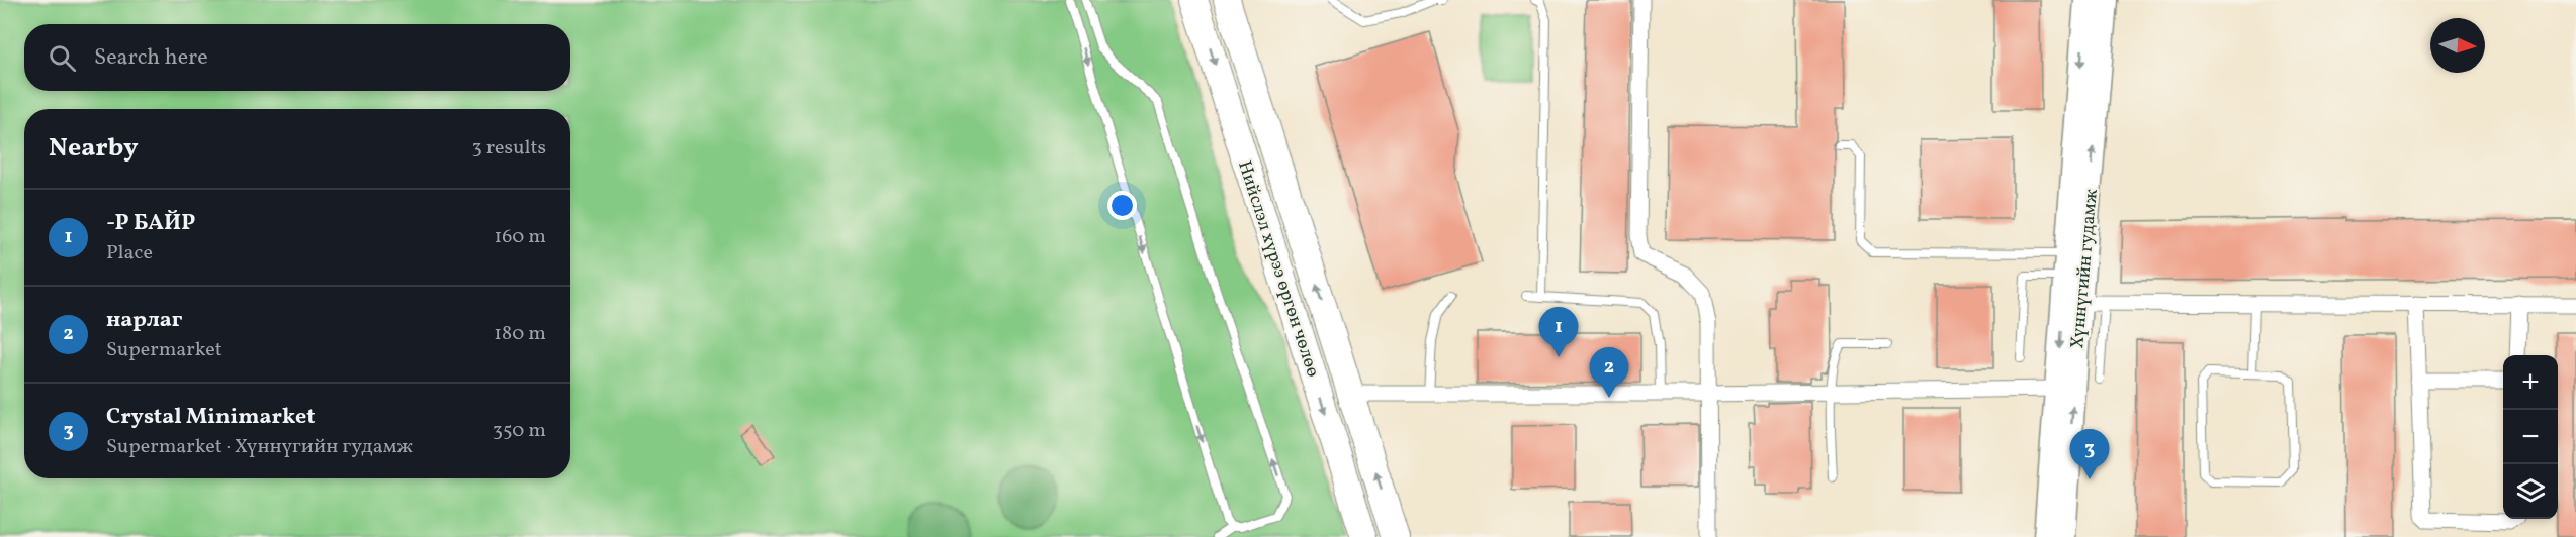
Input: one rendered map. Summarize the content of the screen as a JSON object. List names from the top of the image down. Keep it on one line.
{"streets":{"main road":["Нийслэл хүрээ өргөн чөлөө","Хүннүгийн гудамж"]},"north":"right","page":{"search":"Search here","heading":["Nearby","3 results"],"list":[{"mark":"1","name":"-Р БАЙР","note":"Place","value":"160 m"},{"mark":"2","name":"нарлаг","note":"Supermarket","value":"180 m"},{"mark":"3","name":"Crystal Minimarket","note":"Supermarket · Хүннүгийн гудамж","value":"350 m"}],"pins":["1","2","3"],"map_buttons":["+","−"]}}
